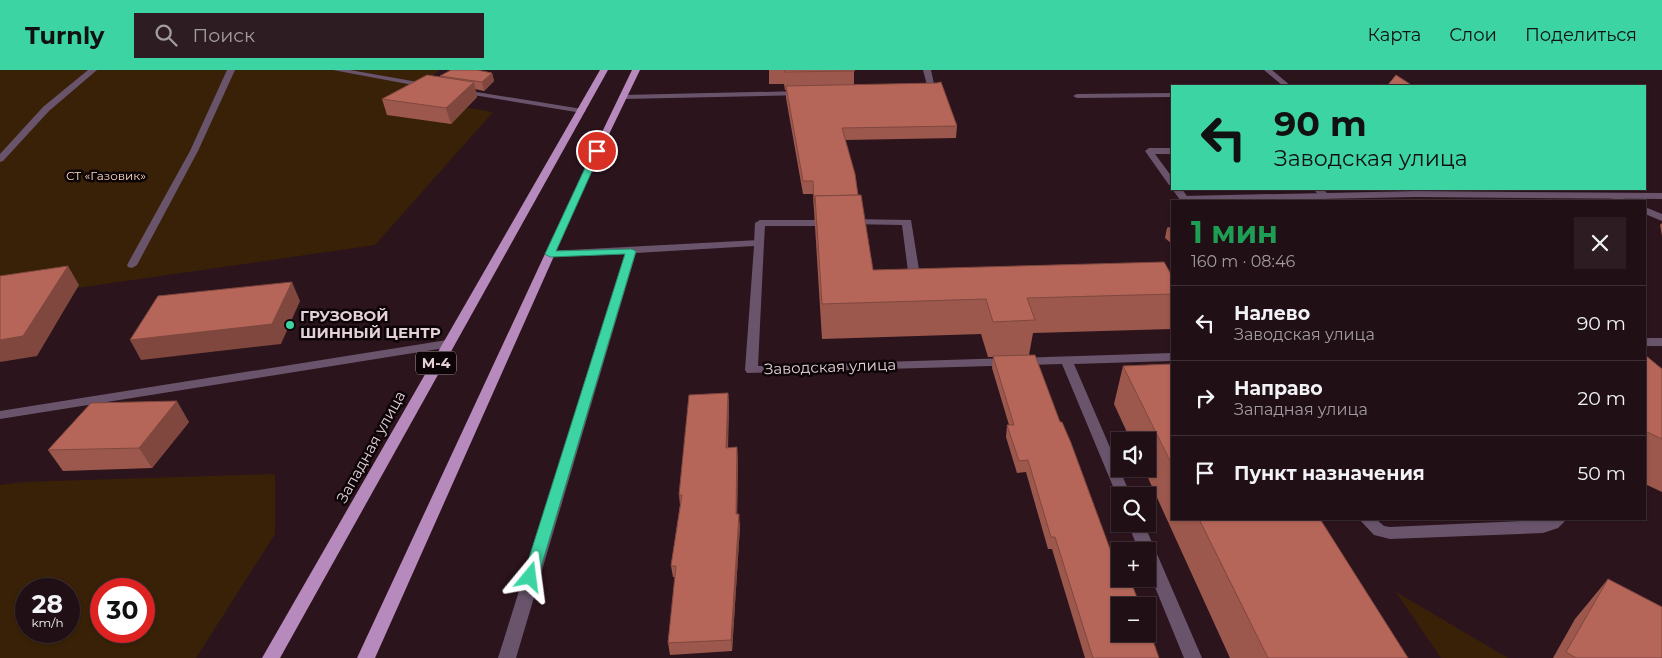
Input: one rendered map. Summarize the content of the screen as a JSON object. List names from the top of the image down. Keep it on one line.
{"streets":{"main road":["М-4","Западная улица"],"street":["Заводская улица"]},"parks":["СТ «Газовик»"],"places":["ГРУЗОВОЙ ШИННЫЙ ЦЕНТР"],"page":{"header":"Turnly","search":"Поиск","nav":["Карта","Слои","Поделиться"],"turn":["90 m","Заводская улица"],"heading":["1 мин","160 m · 08:46"],"list":[{"name":"Налево","note":"Заводская улица","value":"90 m"},{"name":"Направо","note":"Западная улица","value":"20 m"},{"name":"Пункт назначения","value":"50 m"}],"map_buttons":["+","−"],"speed":"28 km/h","limit":"30"}}
